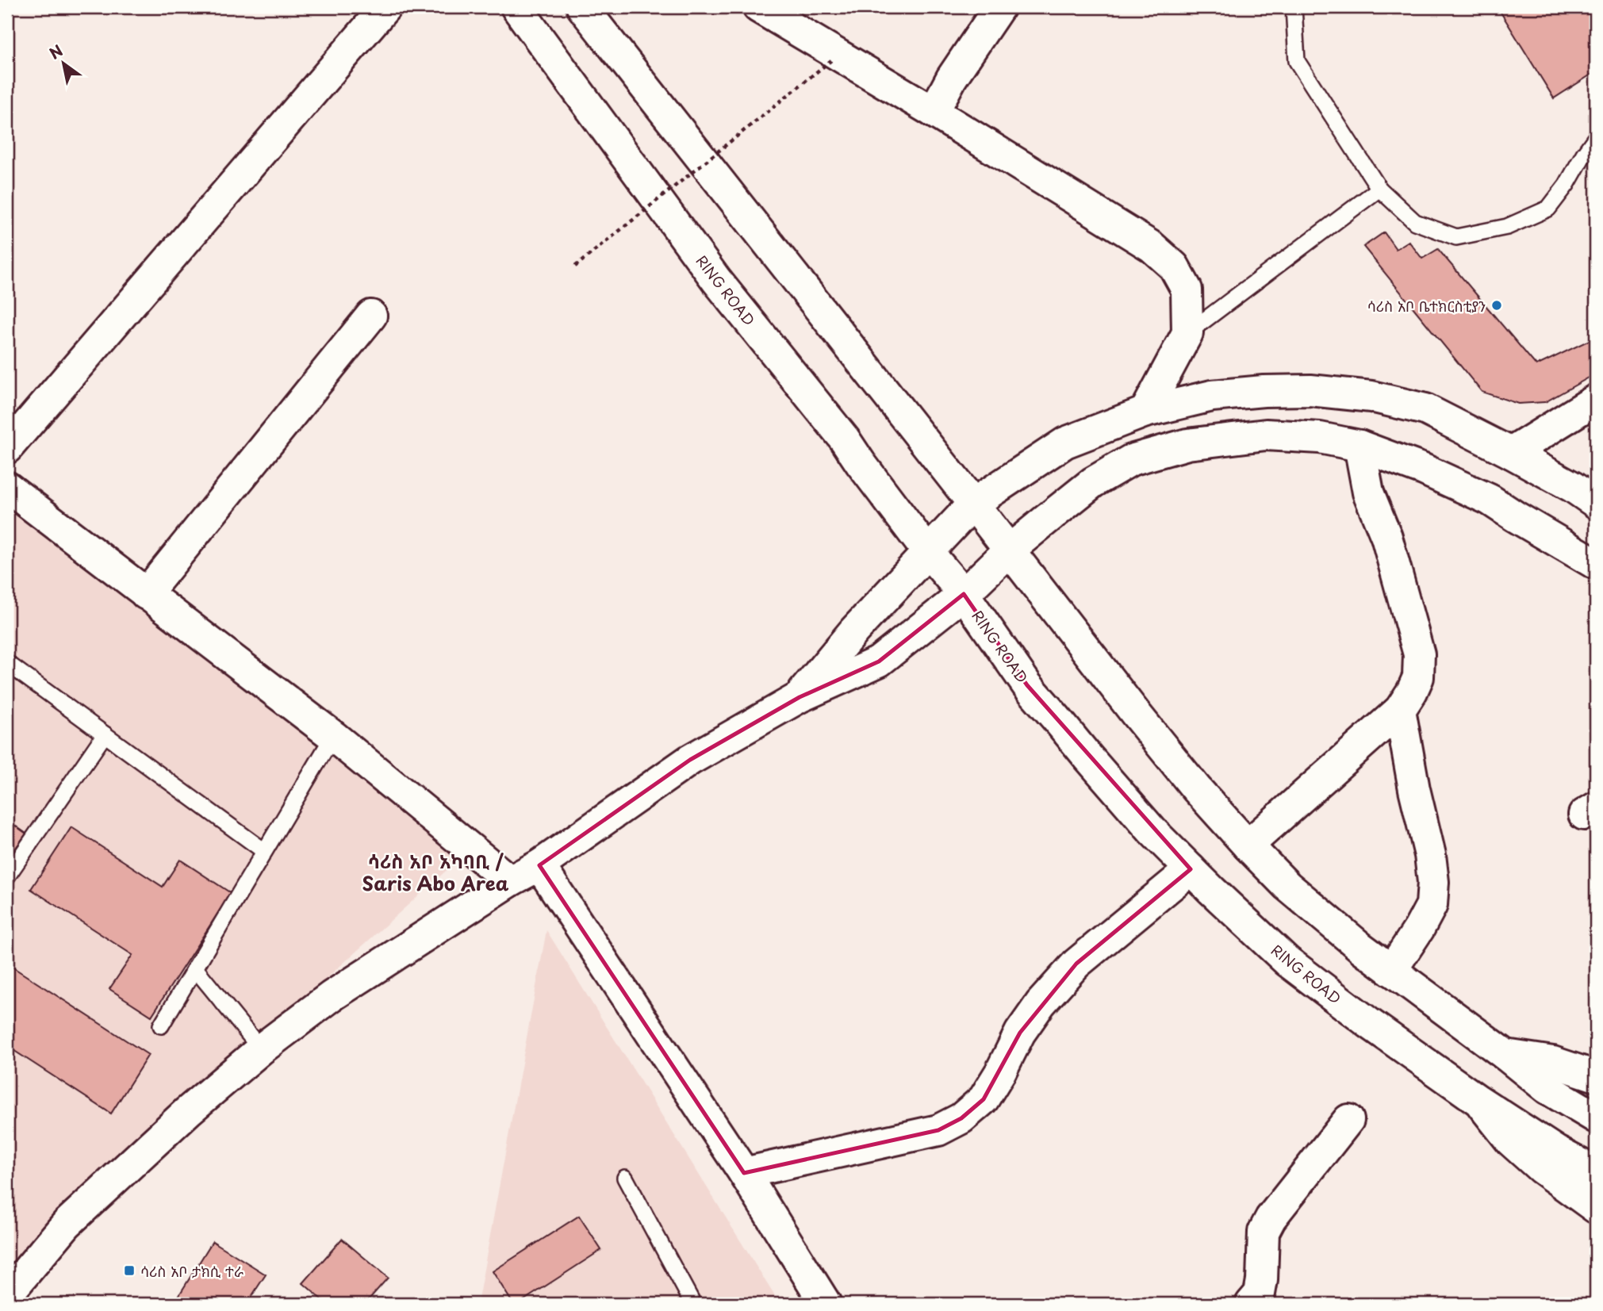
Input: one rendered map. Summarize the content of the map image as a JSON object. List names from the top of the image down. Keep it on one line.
{"streets":{"main road":["RING ROAD"]},"districts":["ሳሪስ አቦ አካባቢ / Saris Abo Area"],"places":{"other":["ሳሪስ አቦ ቤተክርስቲያን"],"transit":["ሳሪስ አቦ ታክሲ ተራ"]},"north":"top left"}
